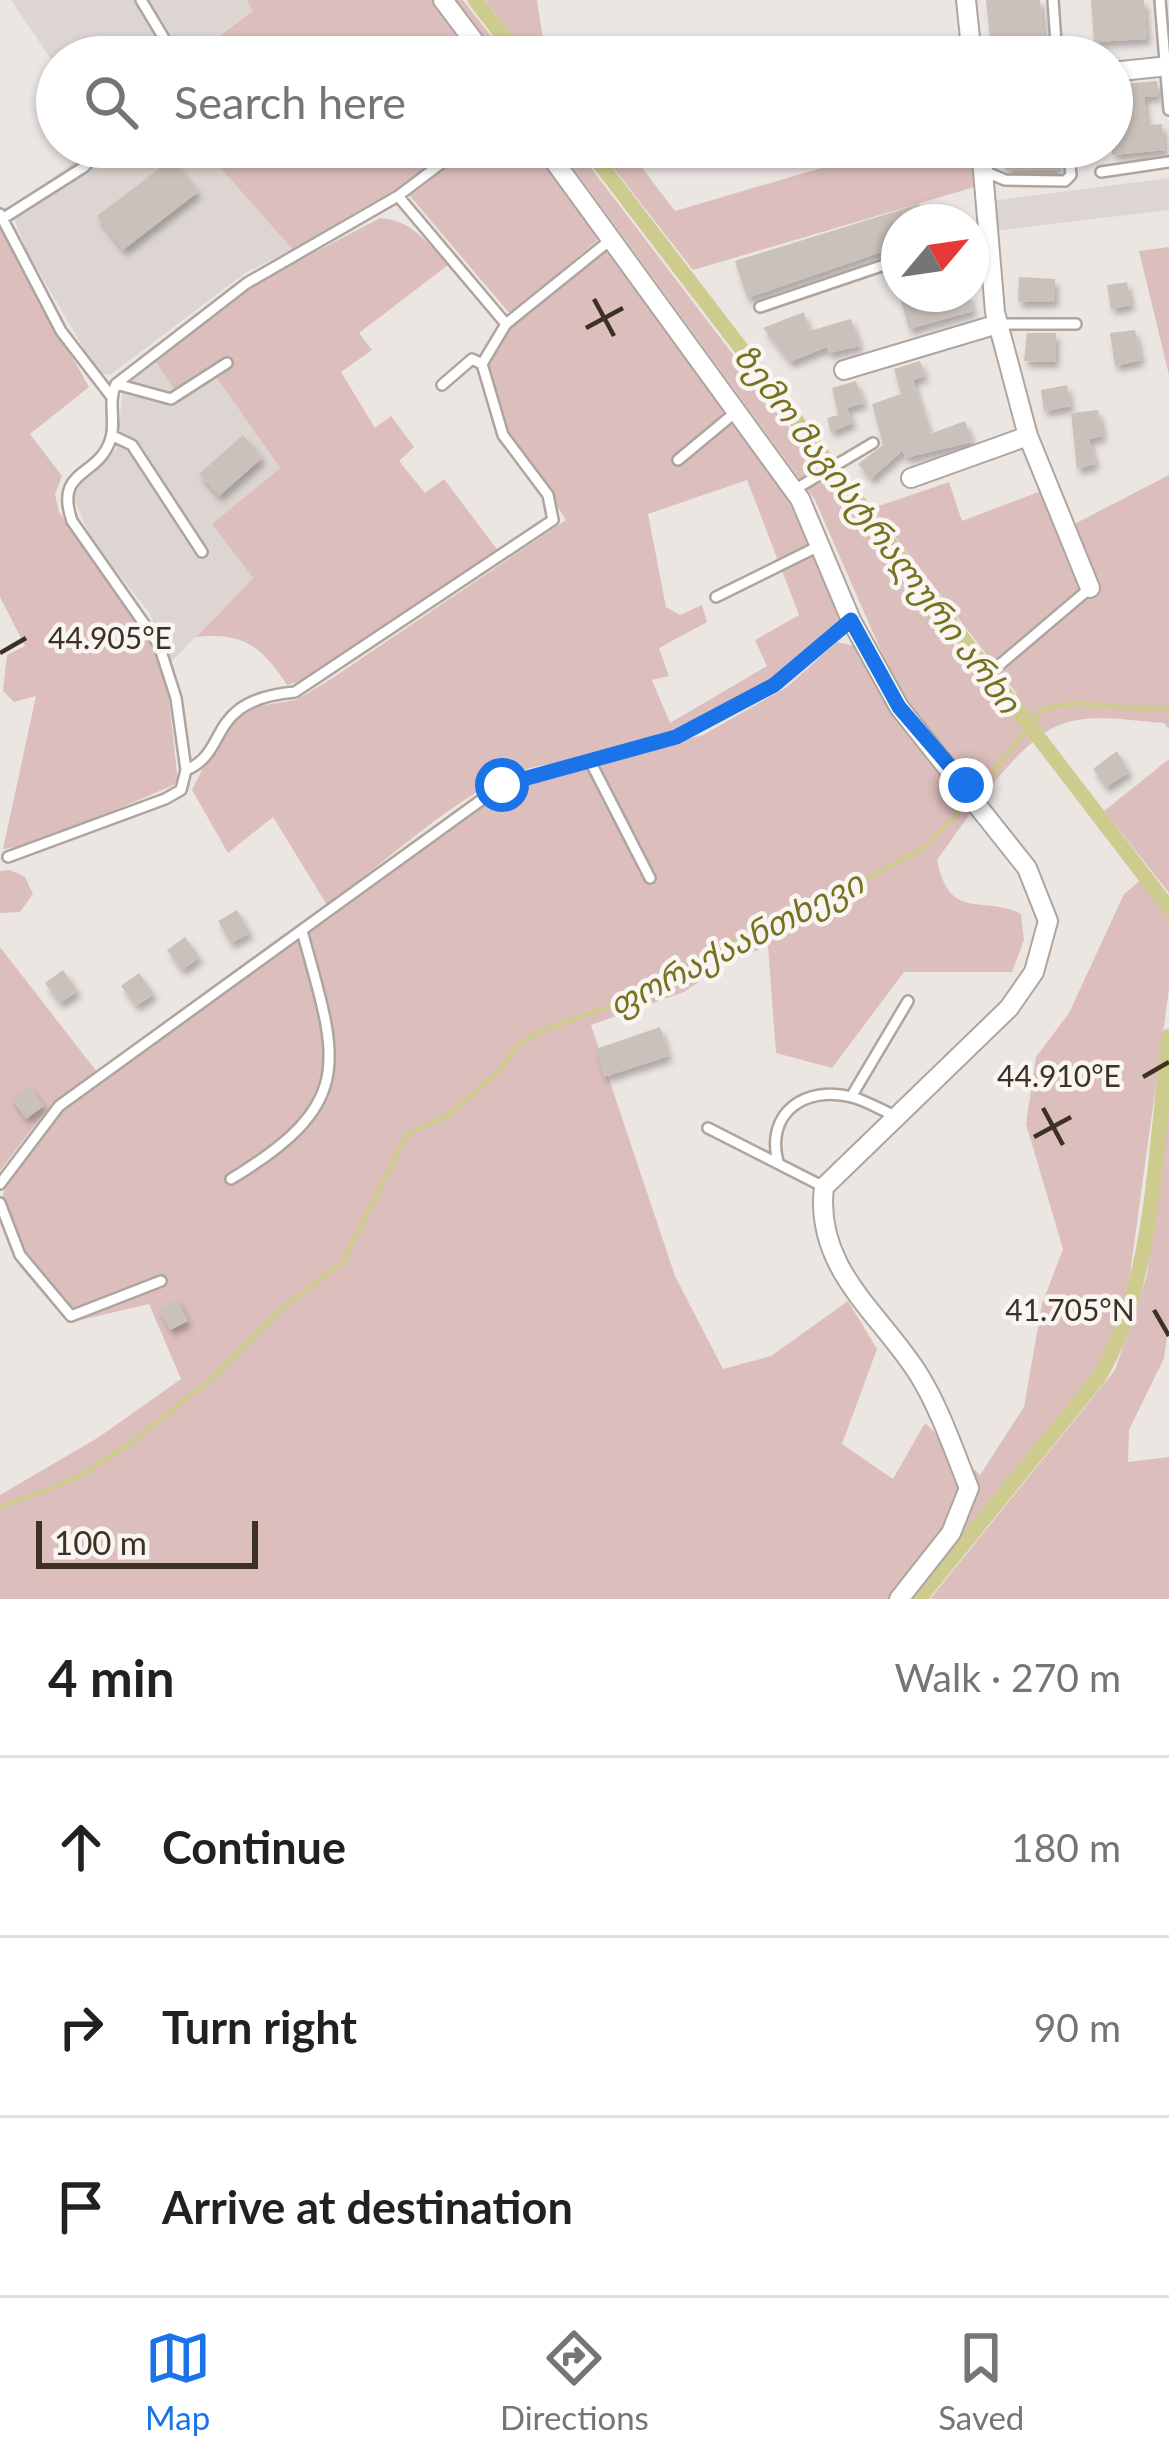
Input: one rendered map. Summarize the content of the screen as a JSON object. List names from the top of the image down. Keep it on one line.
{"water":["ზემო მაგისტრალური არხი","ფორაქაანთხევი"],"scale_bar":"100 m","north":"top right","page":{"search":"Search here","scale":"100 m","heading":["4 min","Walk · 270 m"],"list":[["Continue","180 m"],["Turn right","90 m"],"Arrive at destination"],"nav":["Map","Directions","Saved"]},"coordinates":["44.905°E","44.910°E","41.705°N"]}
